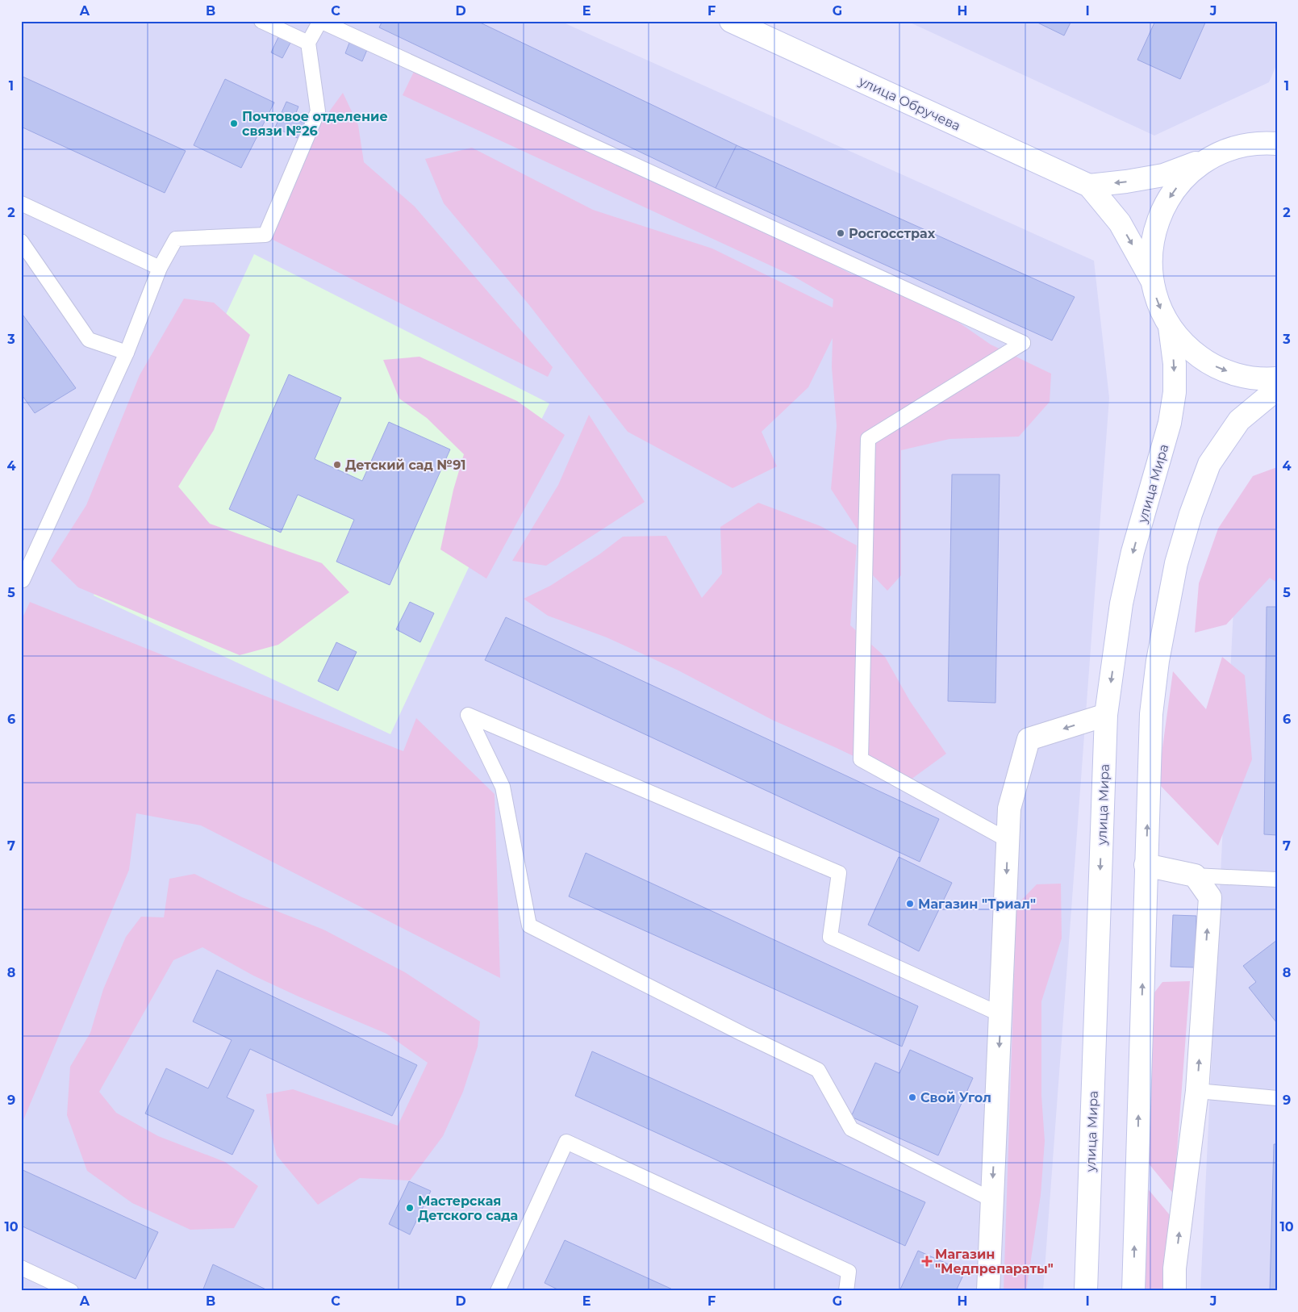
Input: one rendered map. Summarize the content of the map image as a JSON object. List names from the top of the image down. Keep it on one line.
{"streets":{"main road":["улица Обручева","улица Мира"]},"places":{"other":["Почтовое отделение связи №26","Росгосстрах","Детский сад №91","Магазин \"Триал\"","Свой Угол","Мастерская Детского сада"],"health":["Магазин \"Медпрепараты\""]},"grid":{"columns":["A","B","C","D","E","F","G","H","I","J"],"rows":["1","2","3","4","5","6","7","8","9","10"]}}
